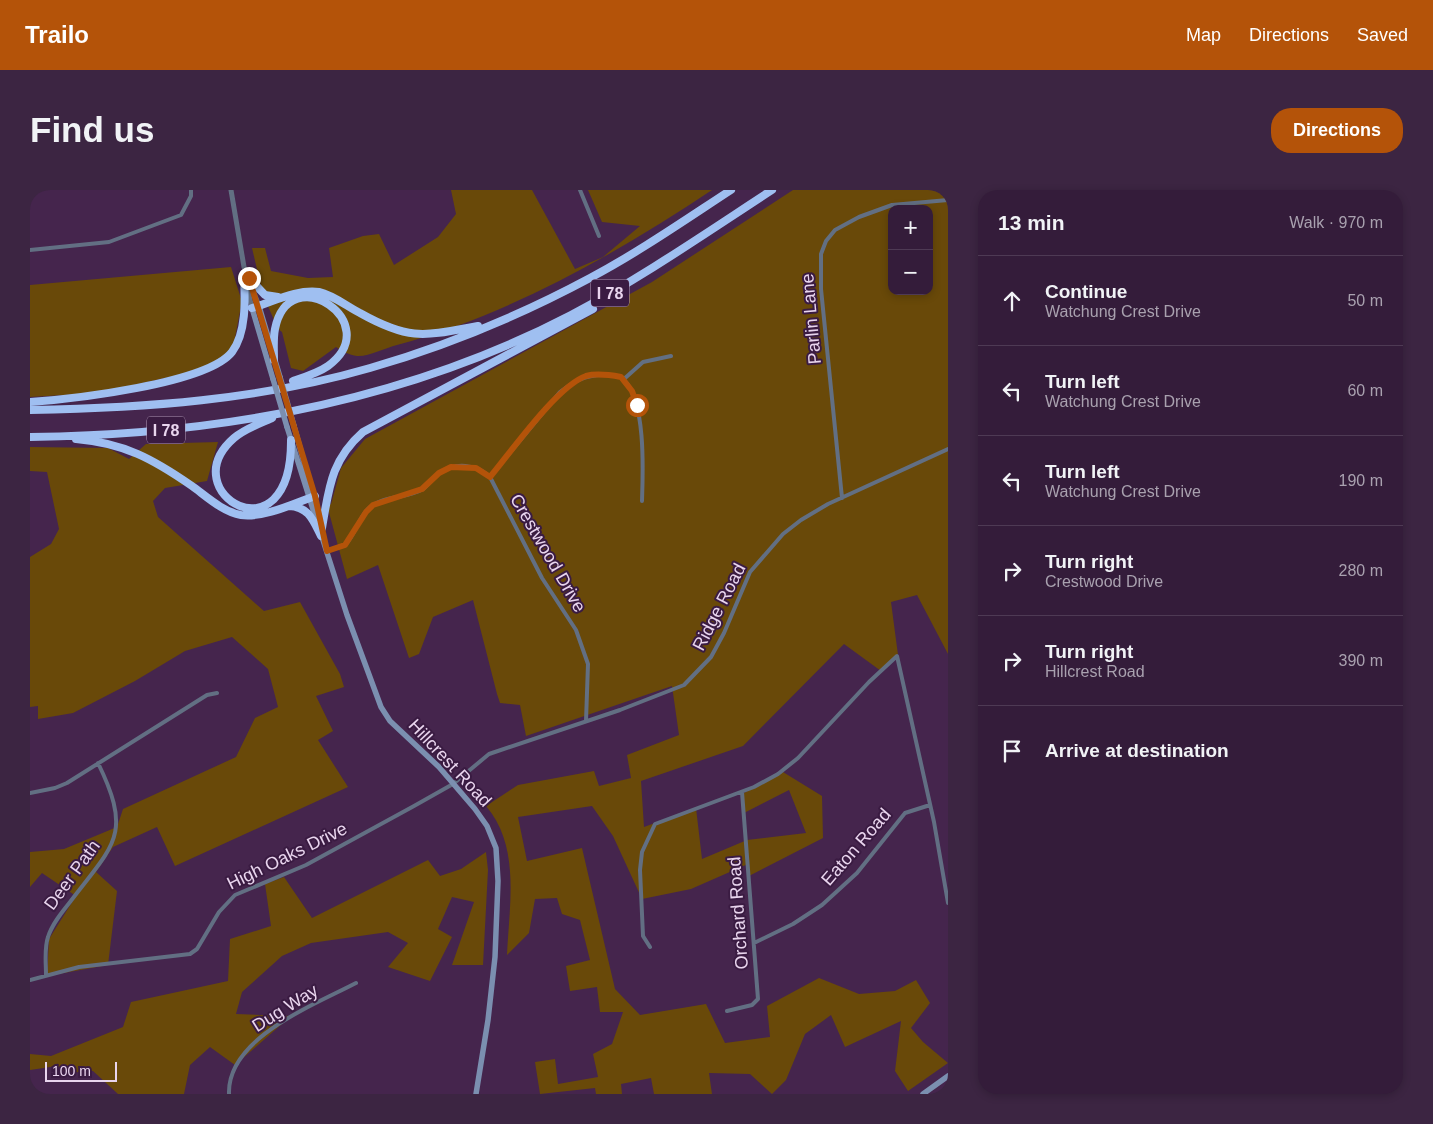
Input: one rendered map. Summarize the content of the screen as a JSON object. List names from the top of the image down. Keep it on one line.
{"streets":{"highway":["I 78"],"main road":["Hillcrest Road"],"street":["Parlin Lane","Crestwood Drive","Ridge Road","Eaton Road","High Oaks Drive","Deer Path","Orchard Road","Dug Way"]},"crossings":[["Parlin Lane","Ridge Road"],["Crestwood Drive","Ridge Road"],["Ridge Road","Hillcrest Road"],["Ridge Road","High Oaks Drive"],["Hillcrest Road","High Oaks Drive"],["Eaton Road","Orchard Road"],["High Oaks Drive","Deer Path"]],"scale_bar":"100 m","page":{"header":"Trailo","nav":["Map","Directions","Saved"],"buttons":"Directions","title":"Find us","heading":["13 min","Walk · 970 m"],"map_buttons":["+","−"],"list":[["Continue","Watchung Crest Drive","50 m"],["Turn left","Watchung Crest Drive","60 m"],["Turn left","Watchung Crest Drive","190 m"],["Turn right","Crestwood Drive","280 m"],["Turn right","Hillcrest Road","390 m"],"Arrive at destination"],"scale":"100 m"}}
